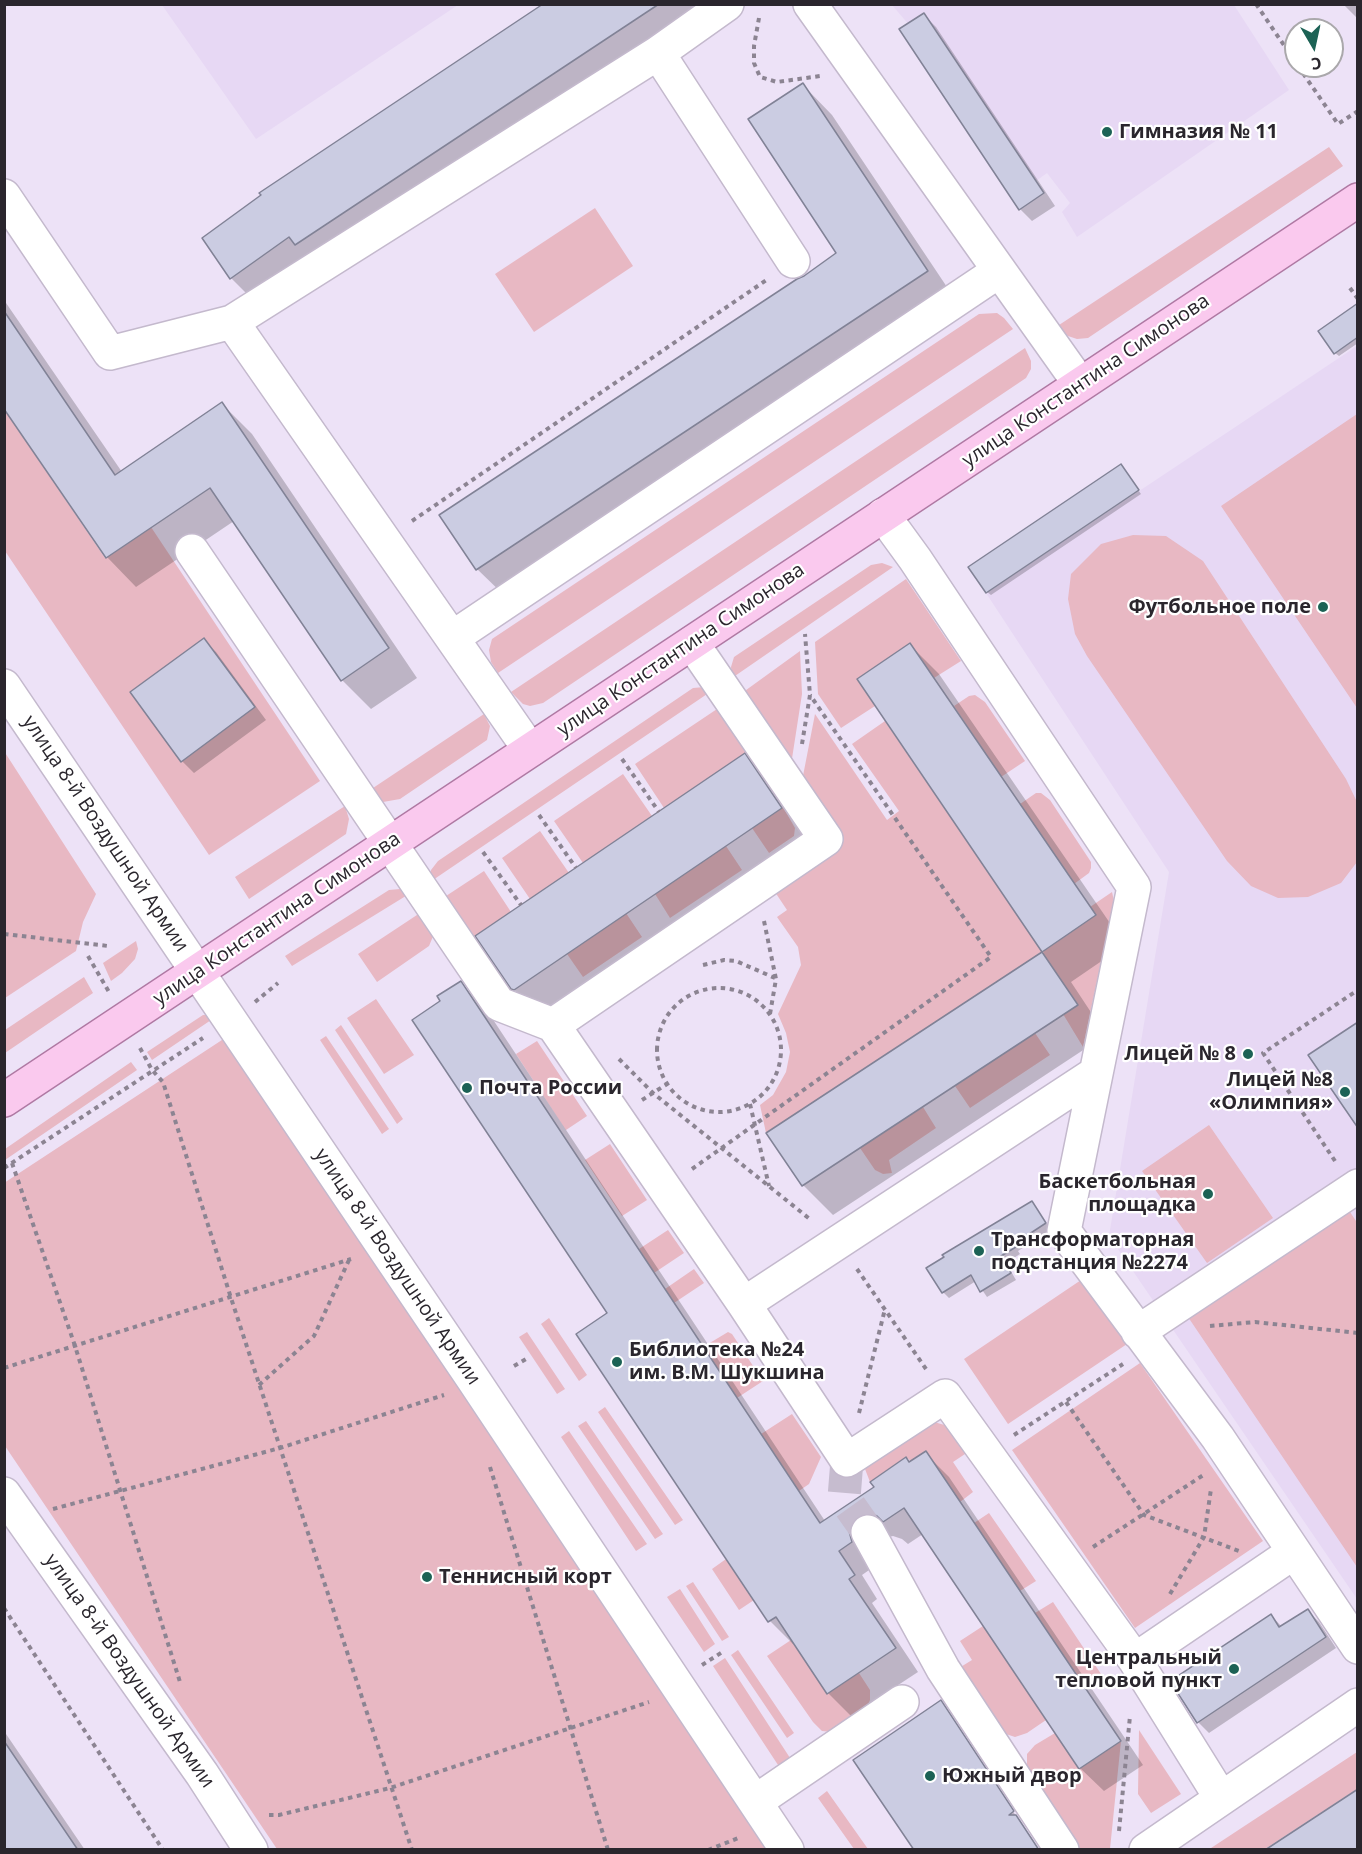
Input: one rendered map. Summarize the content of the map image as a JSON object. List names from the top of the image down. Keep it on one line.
{"streets":{"main road":["улица Константина Симонова"],"street":["улица 8-й Воздушной Армии"]},"crossings":[["улица Константина Симонова","улица 8-й Воздушной Армии"]],"places":["Гимназия № 11","Футбольное поле","Лицей № 8","Почта России","Лицей №8 «Олимпия»","Баскетбольная площадка","Трансформаторная подстанция №2274","Библиотека №24 им. В.М. Шукшина","Теннисный корт","Центральный тепловой пункт","Южный двор"],"north":"bottom"}
